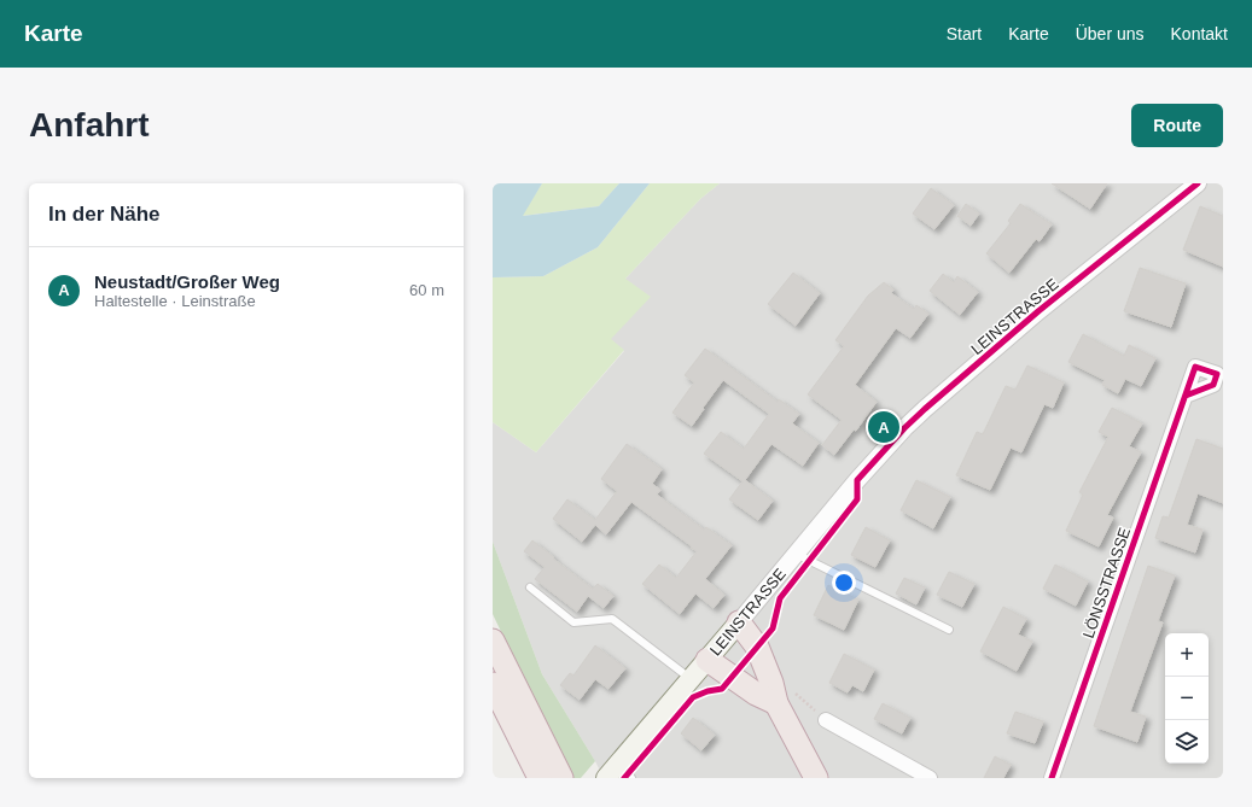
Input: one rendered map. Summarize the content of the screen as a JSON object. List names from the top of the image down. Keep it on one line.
{"streets":{"main road":["LEINSTRASSE"],"street":["LÖNSSTRASSE"]},"page":{"header":"Karte","nav":["Start","Karte","Über uns","Kontakt"],"buttons":"Route","title":"Anfahrt","heading":"In der Nähe","list":[{"mark":"A","name":"Neustadt/Großer Weg","note":"Haltestelle · Leinstraße","value":"60 m"}],"pins":"A","map_buttons":["+","−"]}}
